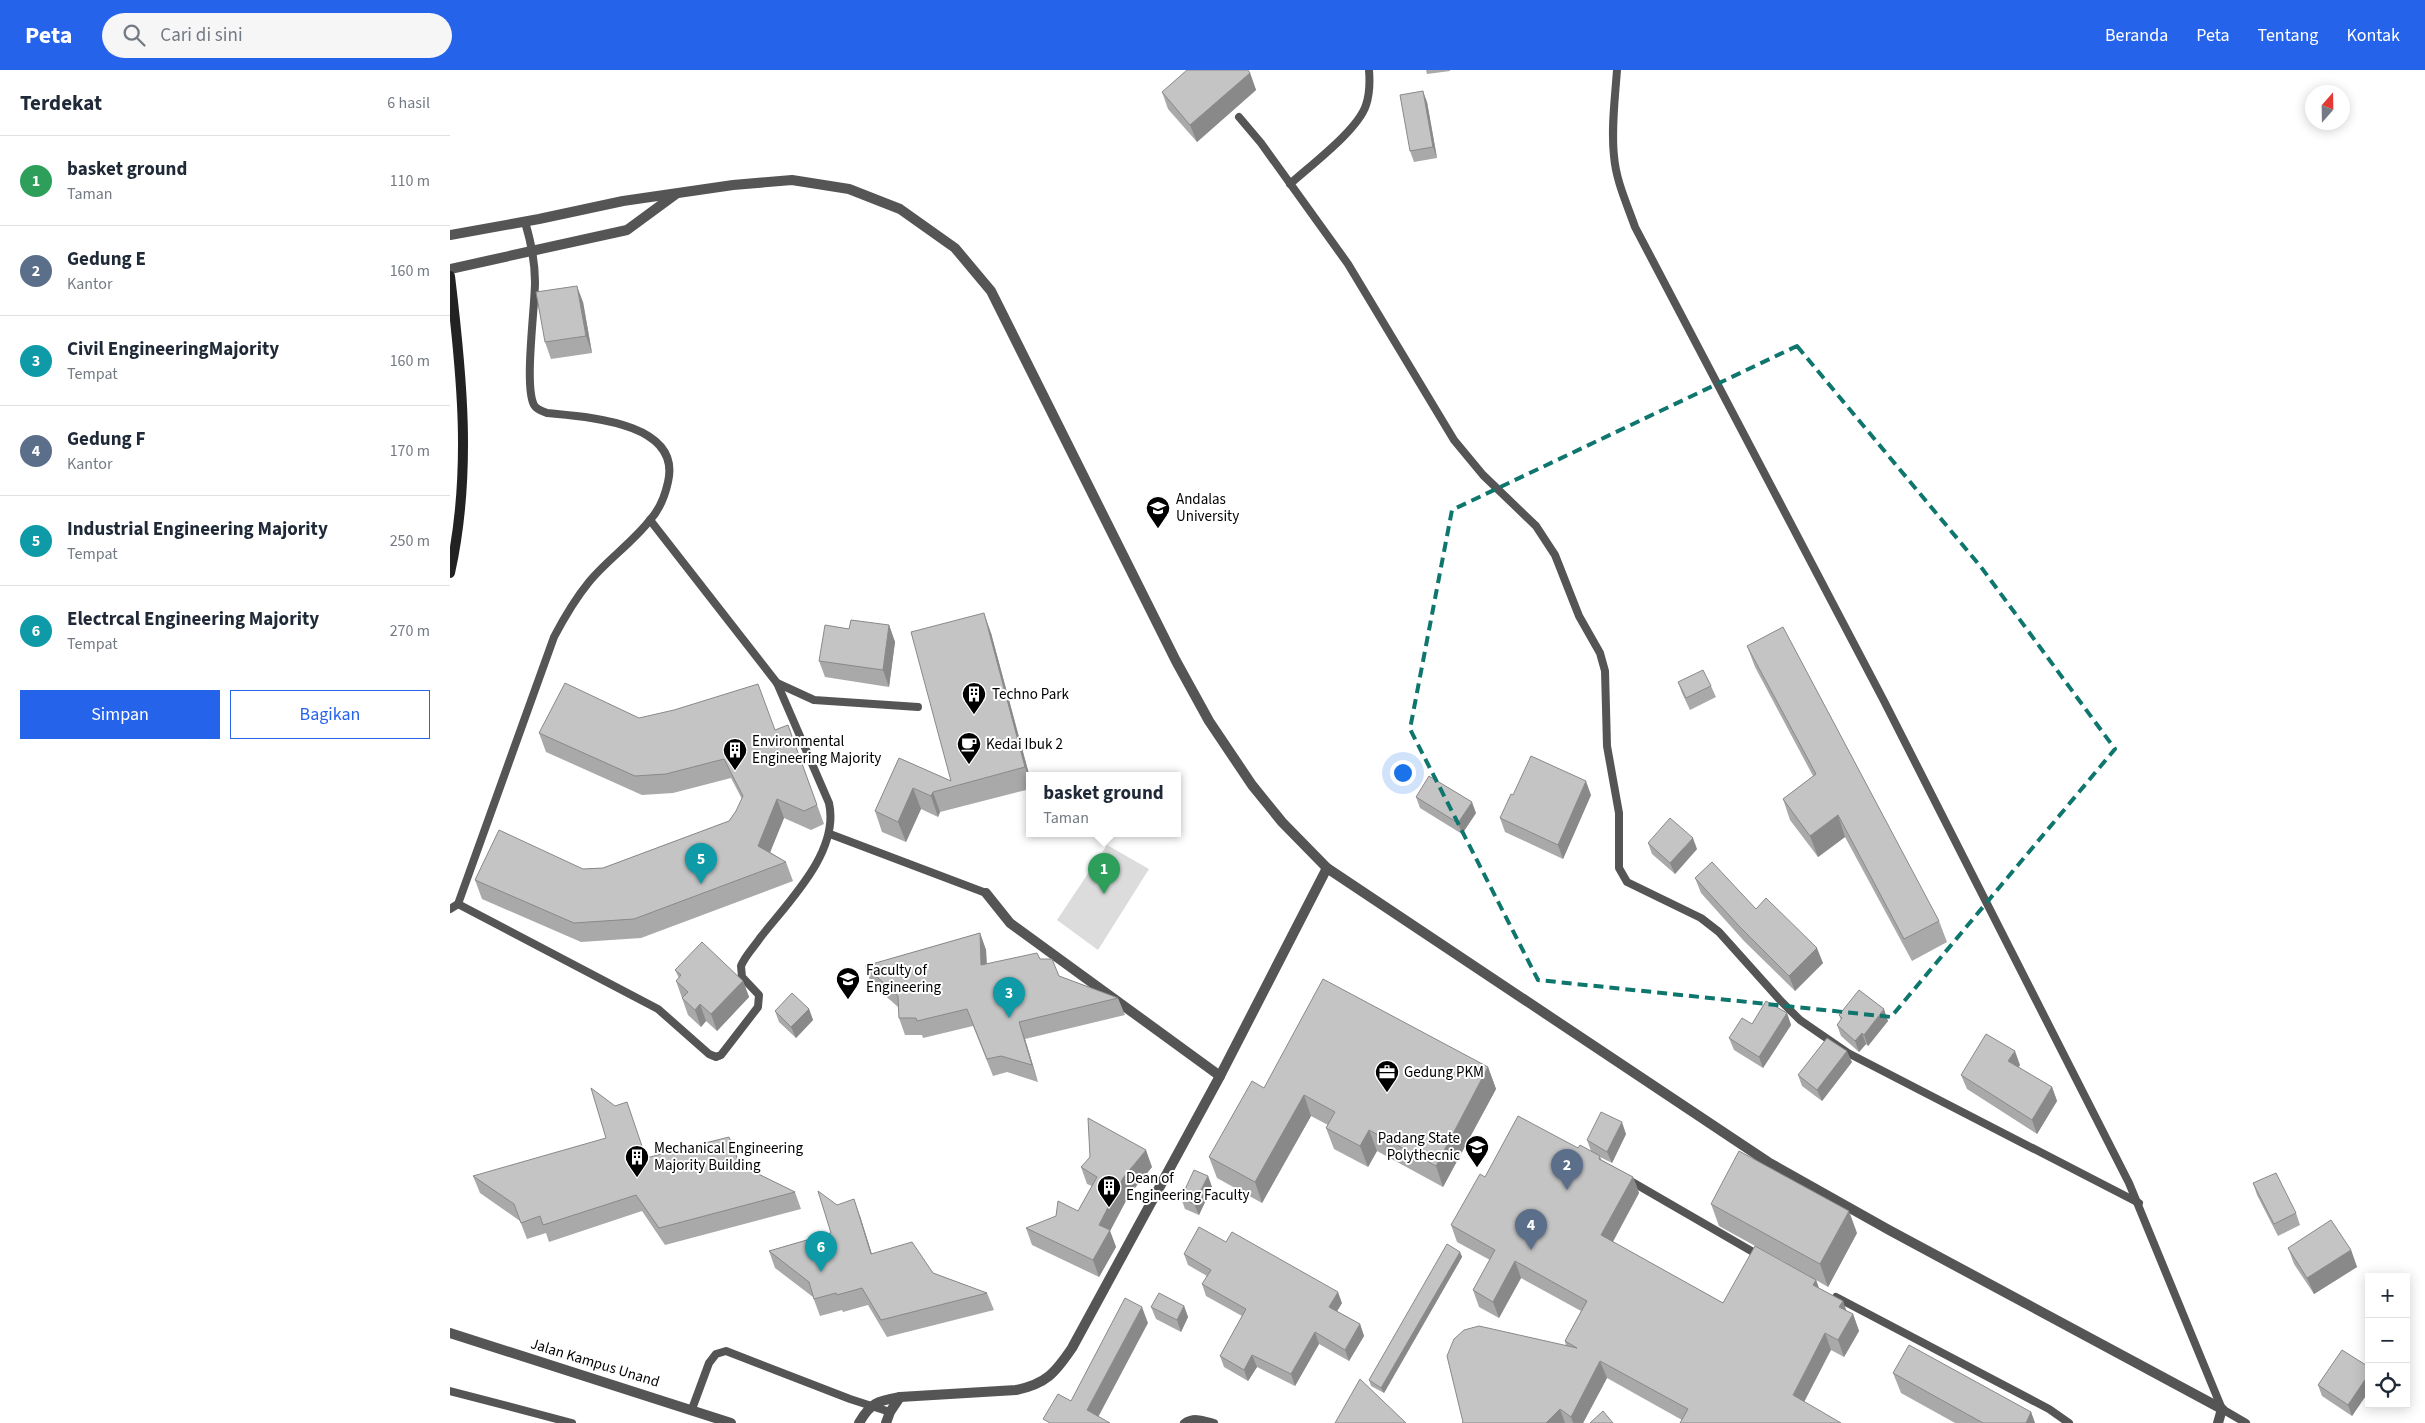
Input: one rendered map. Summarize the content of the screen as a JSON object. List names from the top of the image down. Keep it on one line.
{"streets":{"street":["Jalan Kampus Unand"]},"places":{"school or university":["Andalas University","Faculty of Engineering","Padang State Polythecnic"],"building":["Techno Park","Environmental Engineering Majority","Mechanical Engineering Majority Building","Dean of Engineering Faculty"],"cafe":["Kedai Ibuk 2"],"office":["Gedung PKM"]},"north":"top","page":{"header":"Peta","search":"Cari di sini","nav":["Beranda","Peta","Tentang","Kontak"],"heading":["Terdekat","6 hasil"],"list":[{"mark":"1","name":"basket ground","note":"Taman","value":"110 m"},{"mark":"2","name":"Gedung E","note":"Kantor","value":"160 m"},{"mark":"3","name":"Civil EngineeringMajority","note":"Tempat","value":"160 m"},{"mark":"4","name":"Gedung F","note":"Kantor","value":"170 m"},{"mark":"5","name":"Industrial Engineering Majority","note":"Tempat","value":"250 m"},{"mark":"6","name":"Electrcal Engineering Majority","note":"Tempat","value":"270 m"}],"buttons":["Simpan","Bagikan"],"popup":["basket ground","Taman"],"pins":["5","1","3","2","4","6"],"map_buttons":["+","−"]}}
